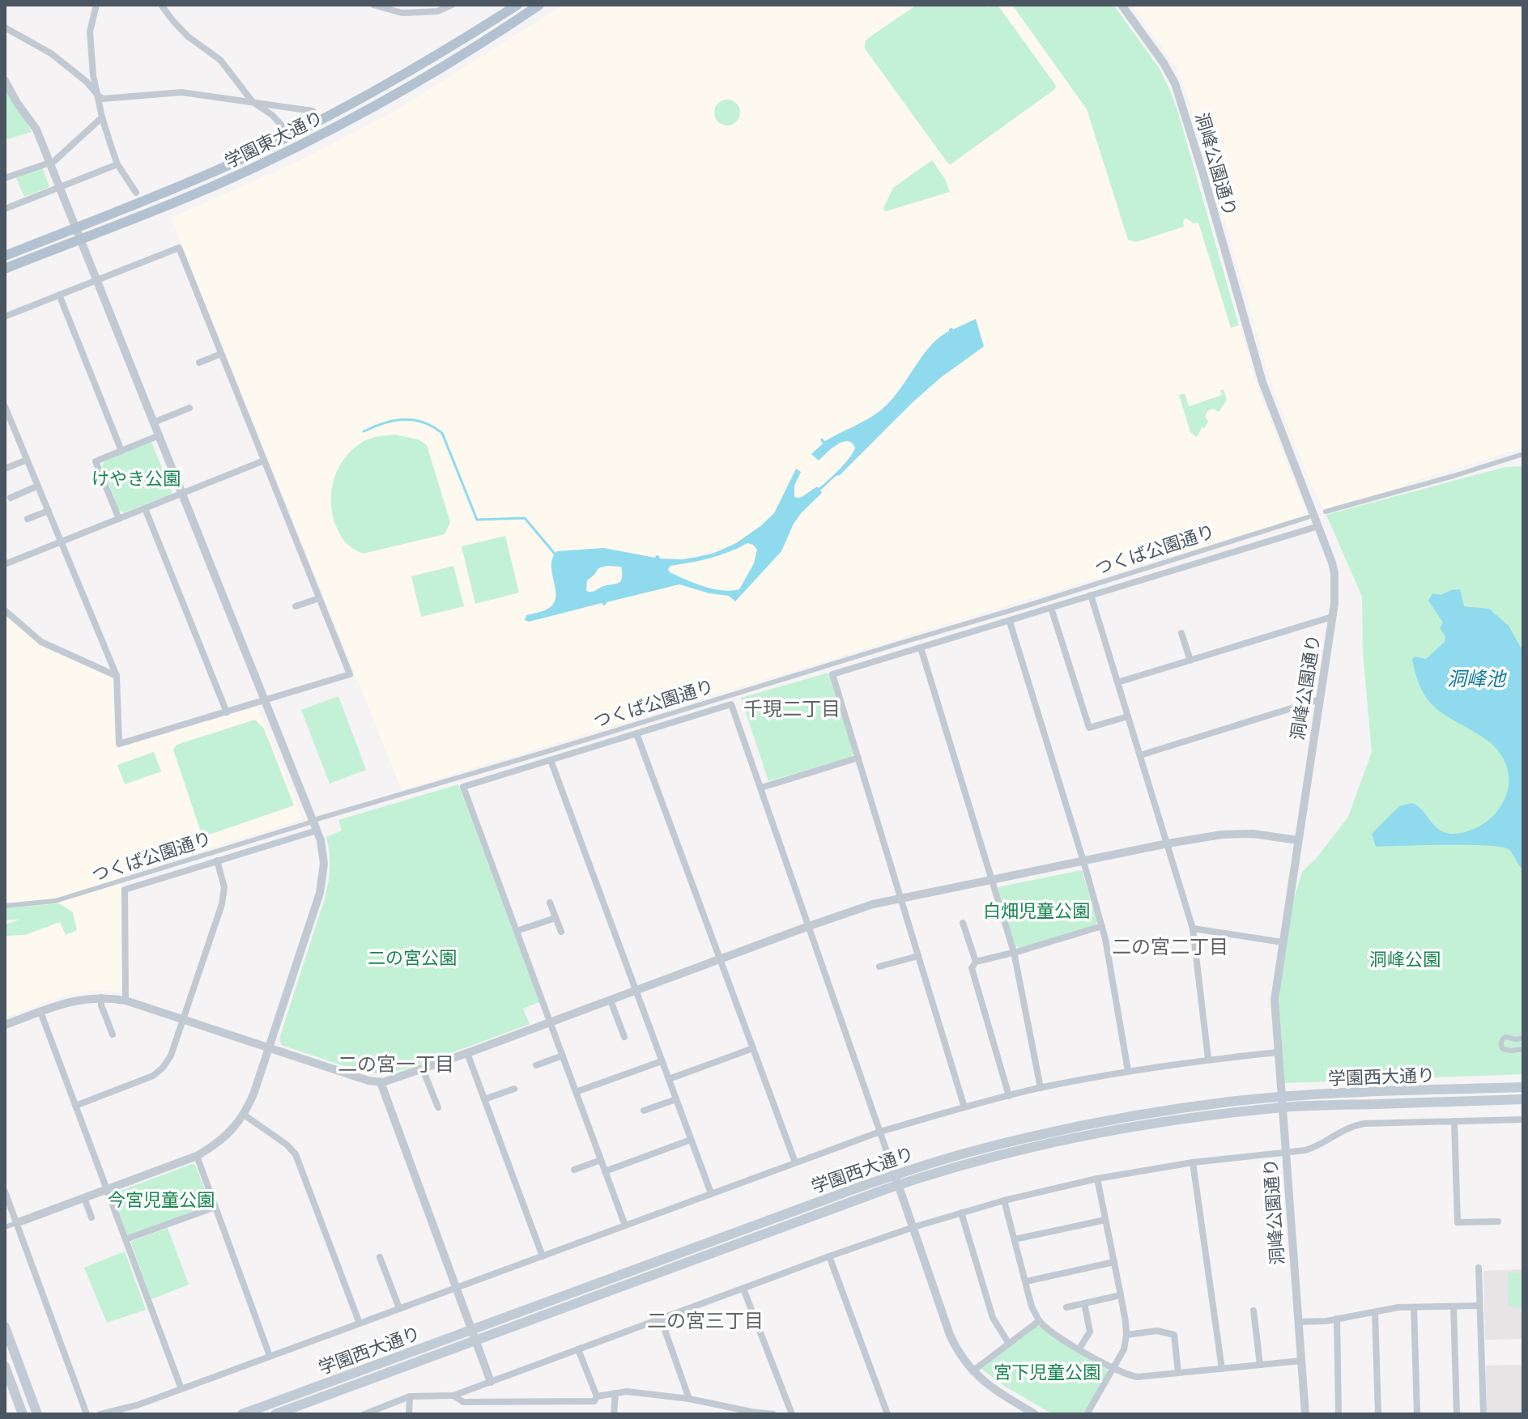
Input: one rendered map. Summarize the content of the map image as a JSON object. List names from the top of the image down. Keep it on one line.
{"streets":{"main road":["学園東大通り","学園西大通り"],"street":["洞峰公園通り","つくば公園通り"]},"crossings":[["洞峰公園通り","学園西大通り"]],"districts":["千現二丁目","二の宮二丁目","二の宮一丁目","二の宮三丁目"],"water":["洞峰池"],"parks":["けやき公園","白畑児童公園","二の宮公園","洞峰公園","今宮児童公園","宮下児童公園"]}
